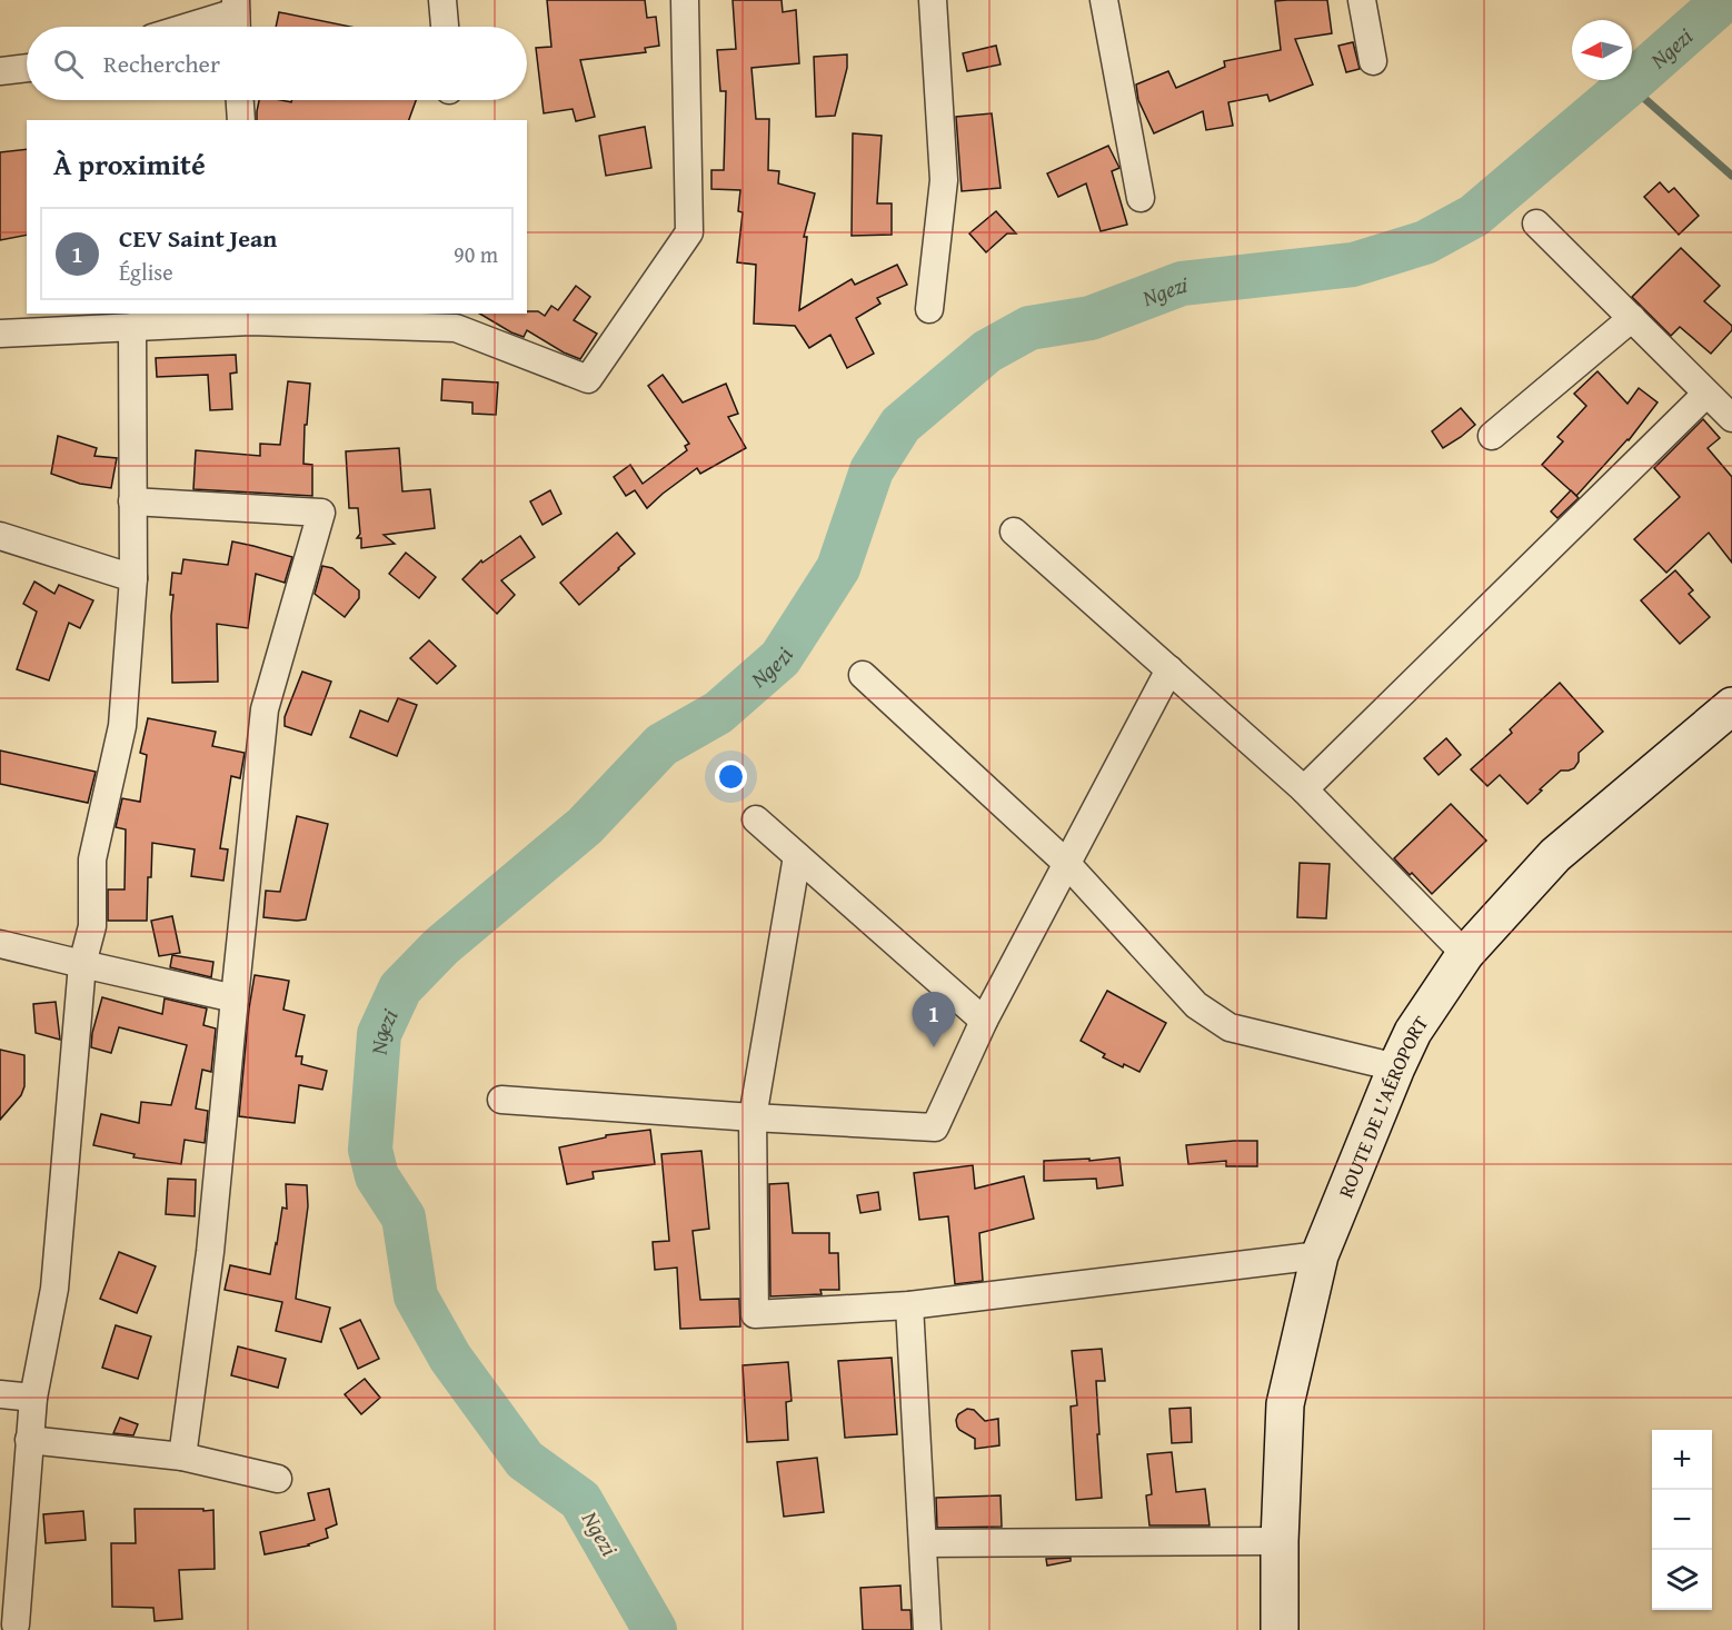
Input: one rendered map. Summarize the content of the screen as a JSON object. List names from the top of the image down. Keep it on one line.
{"streets":{"street":["ROUTE DE L'AÉROPORT"]},"water":["Ngezi"],"north":"left","page":{"search":"Rechercher","heading":"À proximité","list":[{"mark":"1","name":"CEV Saint Jean","note":"Église","value":"90 m"}],"pins":"1","map_buttons":["+","−"]}}
